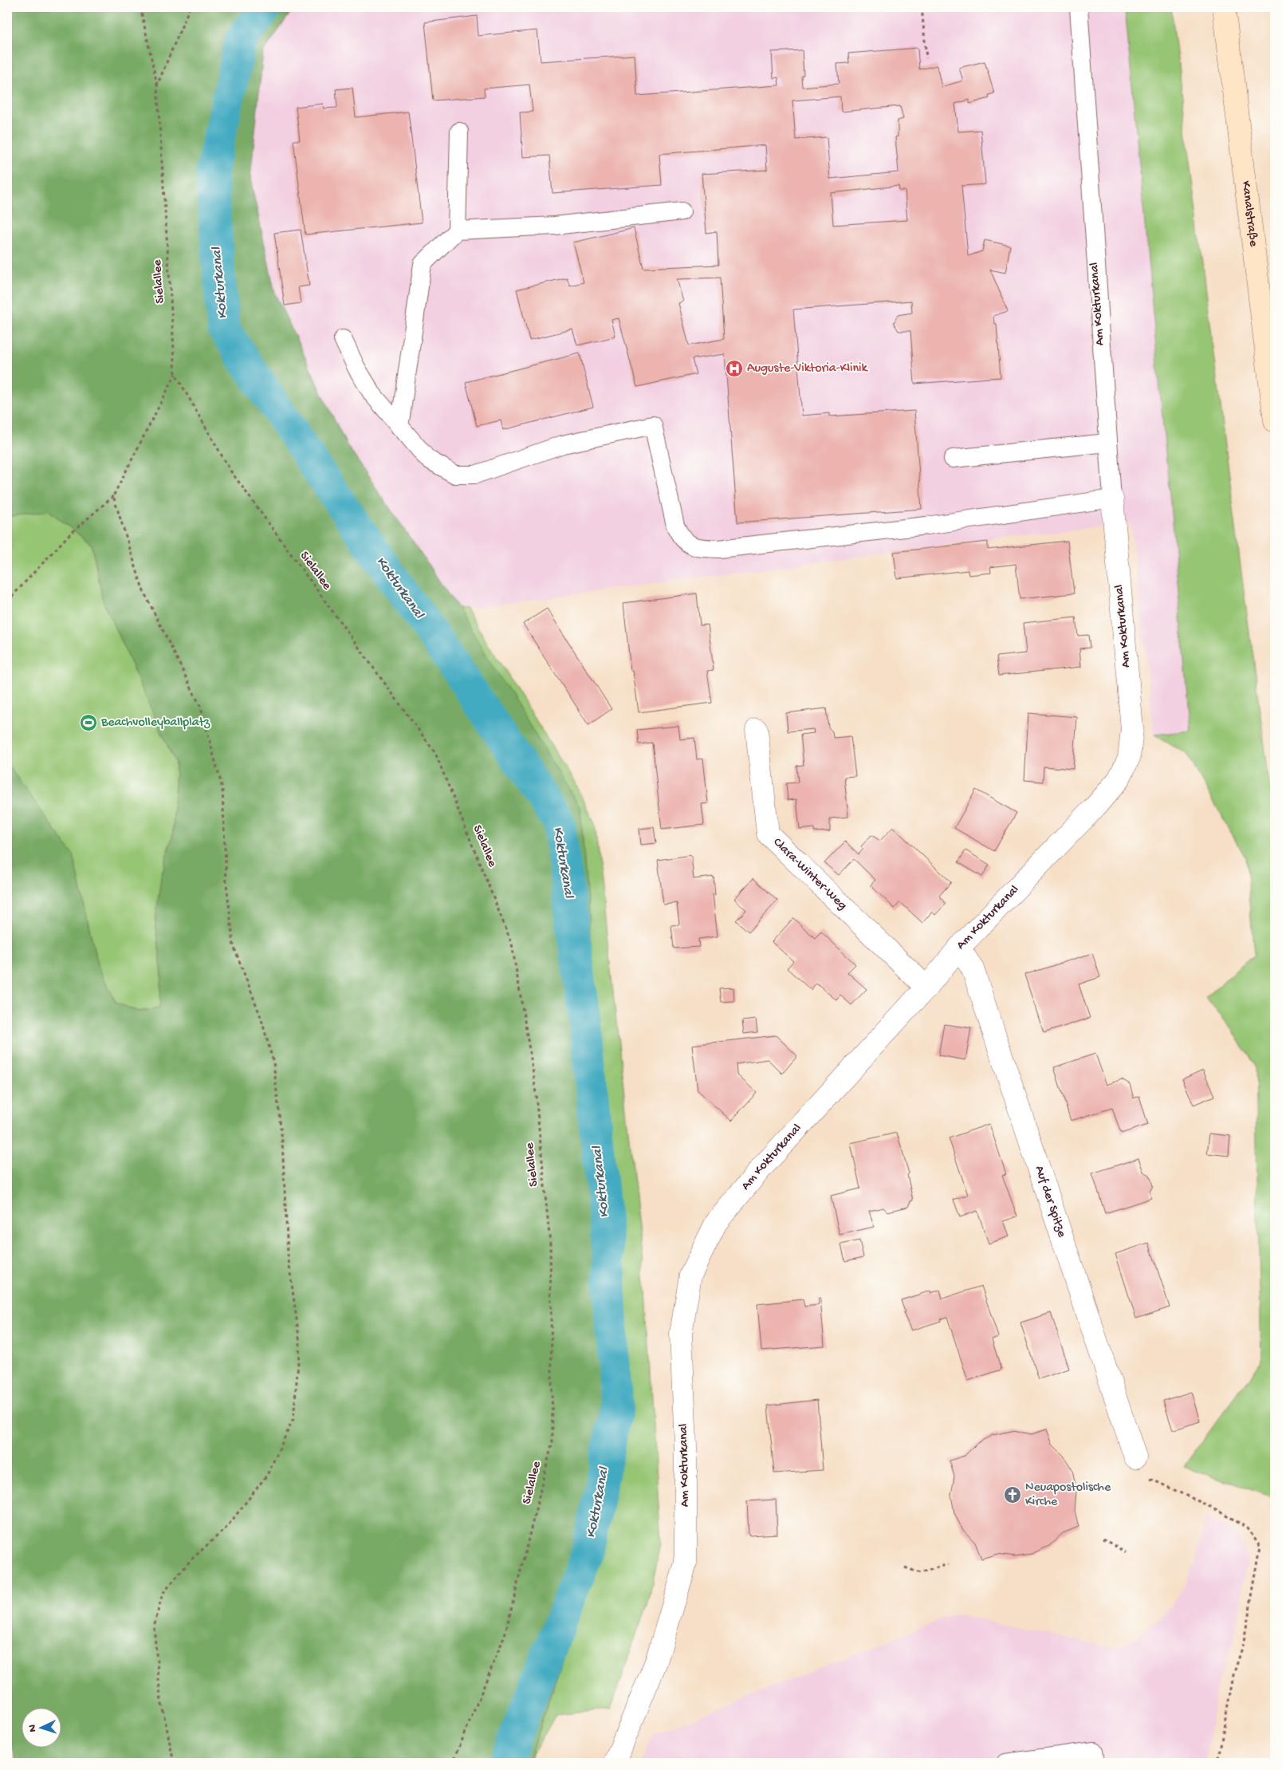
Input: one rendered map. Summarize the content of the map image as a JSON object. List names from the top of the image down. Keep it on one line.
{"streets":{"main road":["Kanalstraße"],"street":["Am Kokturkanal","Clara-Winter-Weg","Auf der Spitze"],"path":["Sielallee"]},"crossings":[["Am Kokturkanal","Clara-Winter-Weg"],["Am Kokturkanal","Auf der Spitze"]],"water":["Kokturkanal"],"places":{"hospital":["Auguste-Viktoria-Klinik"],"sports":["Beachvolleyballplatz"],"church":["Neuapostolische Kirche"]},"north":"left"}
